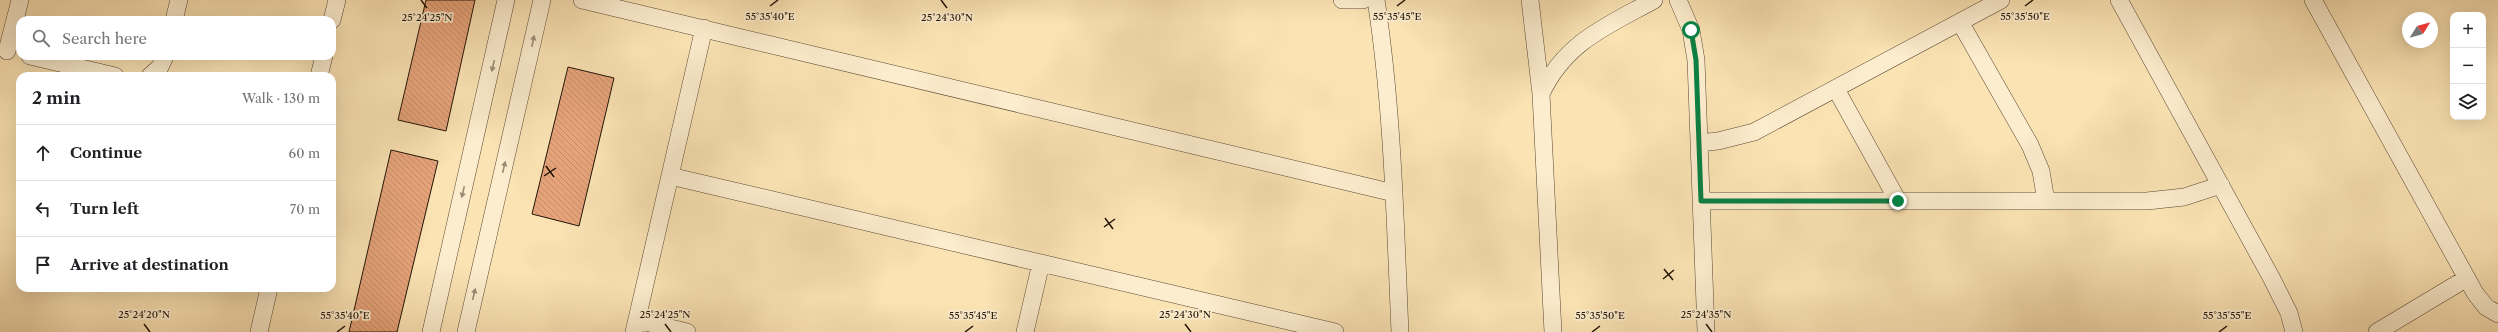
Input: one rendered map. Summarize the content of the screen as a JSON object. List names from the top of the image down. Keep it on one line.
{"north":"top right","page":{"map_buttons":["+","−"],"search":"Search here","heading":["2 min","Walk · 130 m"],"list":[["Continue","60 m"],["Turn left","70 m"],"Arrive at destination"]},"coordinates":["55°35'45\"E","55°35'40\"E","55°35'50\"E","25°24'25\"N","25°24'30\"N","25°24'20\"N","25°24'35\"N","55°35'55\"E"]}
